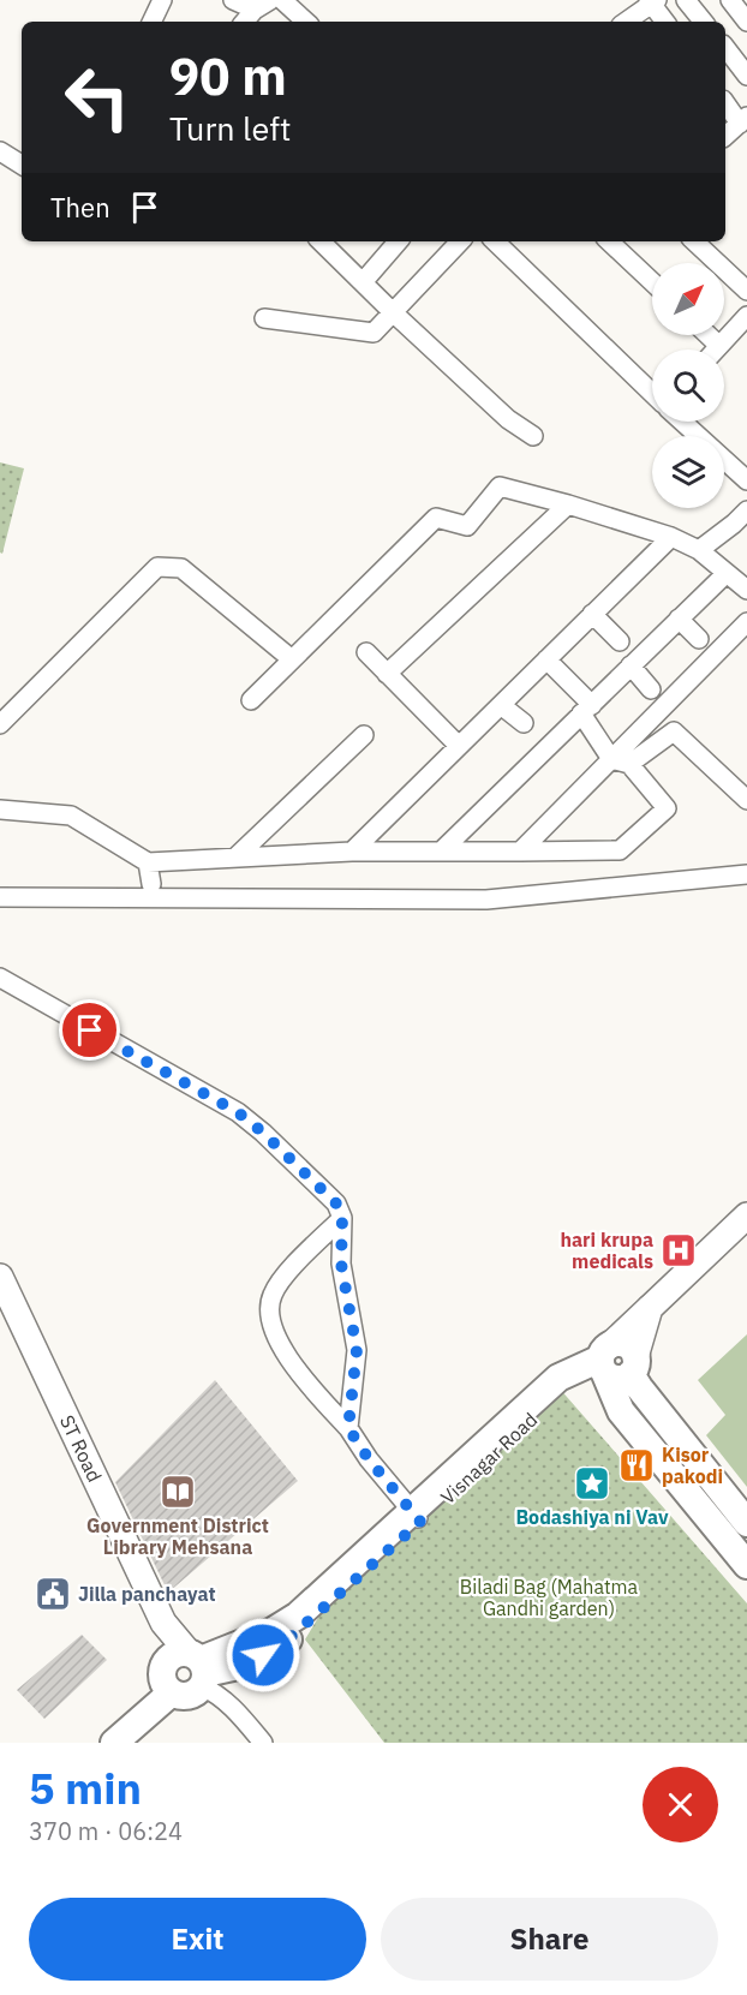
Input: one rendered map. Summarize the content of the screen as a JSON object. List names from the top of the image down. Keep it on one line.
{"streets":{"main road":["ST Road","Visnagar Road"]},"crossings":[["ST Road","Visnagar Road"]],"parks":["Biladi Bag (Mahatma Gandhi garden)"],"places":{"hospital":["hari krupa medicals"],"restaurant":["Kisor pakodi"],"place":["Bodashiya ni Vav"],"library":["Government District Library Mehsana"],"public building":["Jilla panchayat"]},"north":"top right","page":{"turn":["90 m","Turn left"],"then":"Then","heading":["5 min","370 m · 06:24"],"buttons":["Exit","Share"]}}
